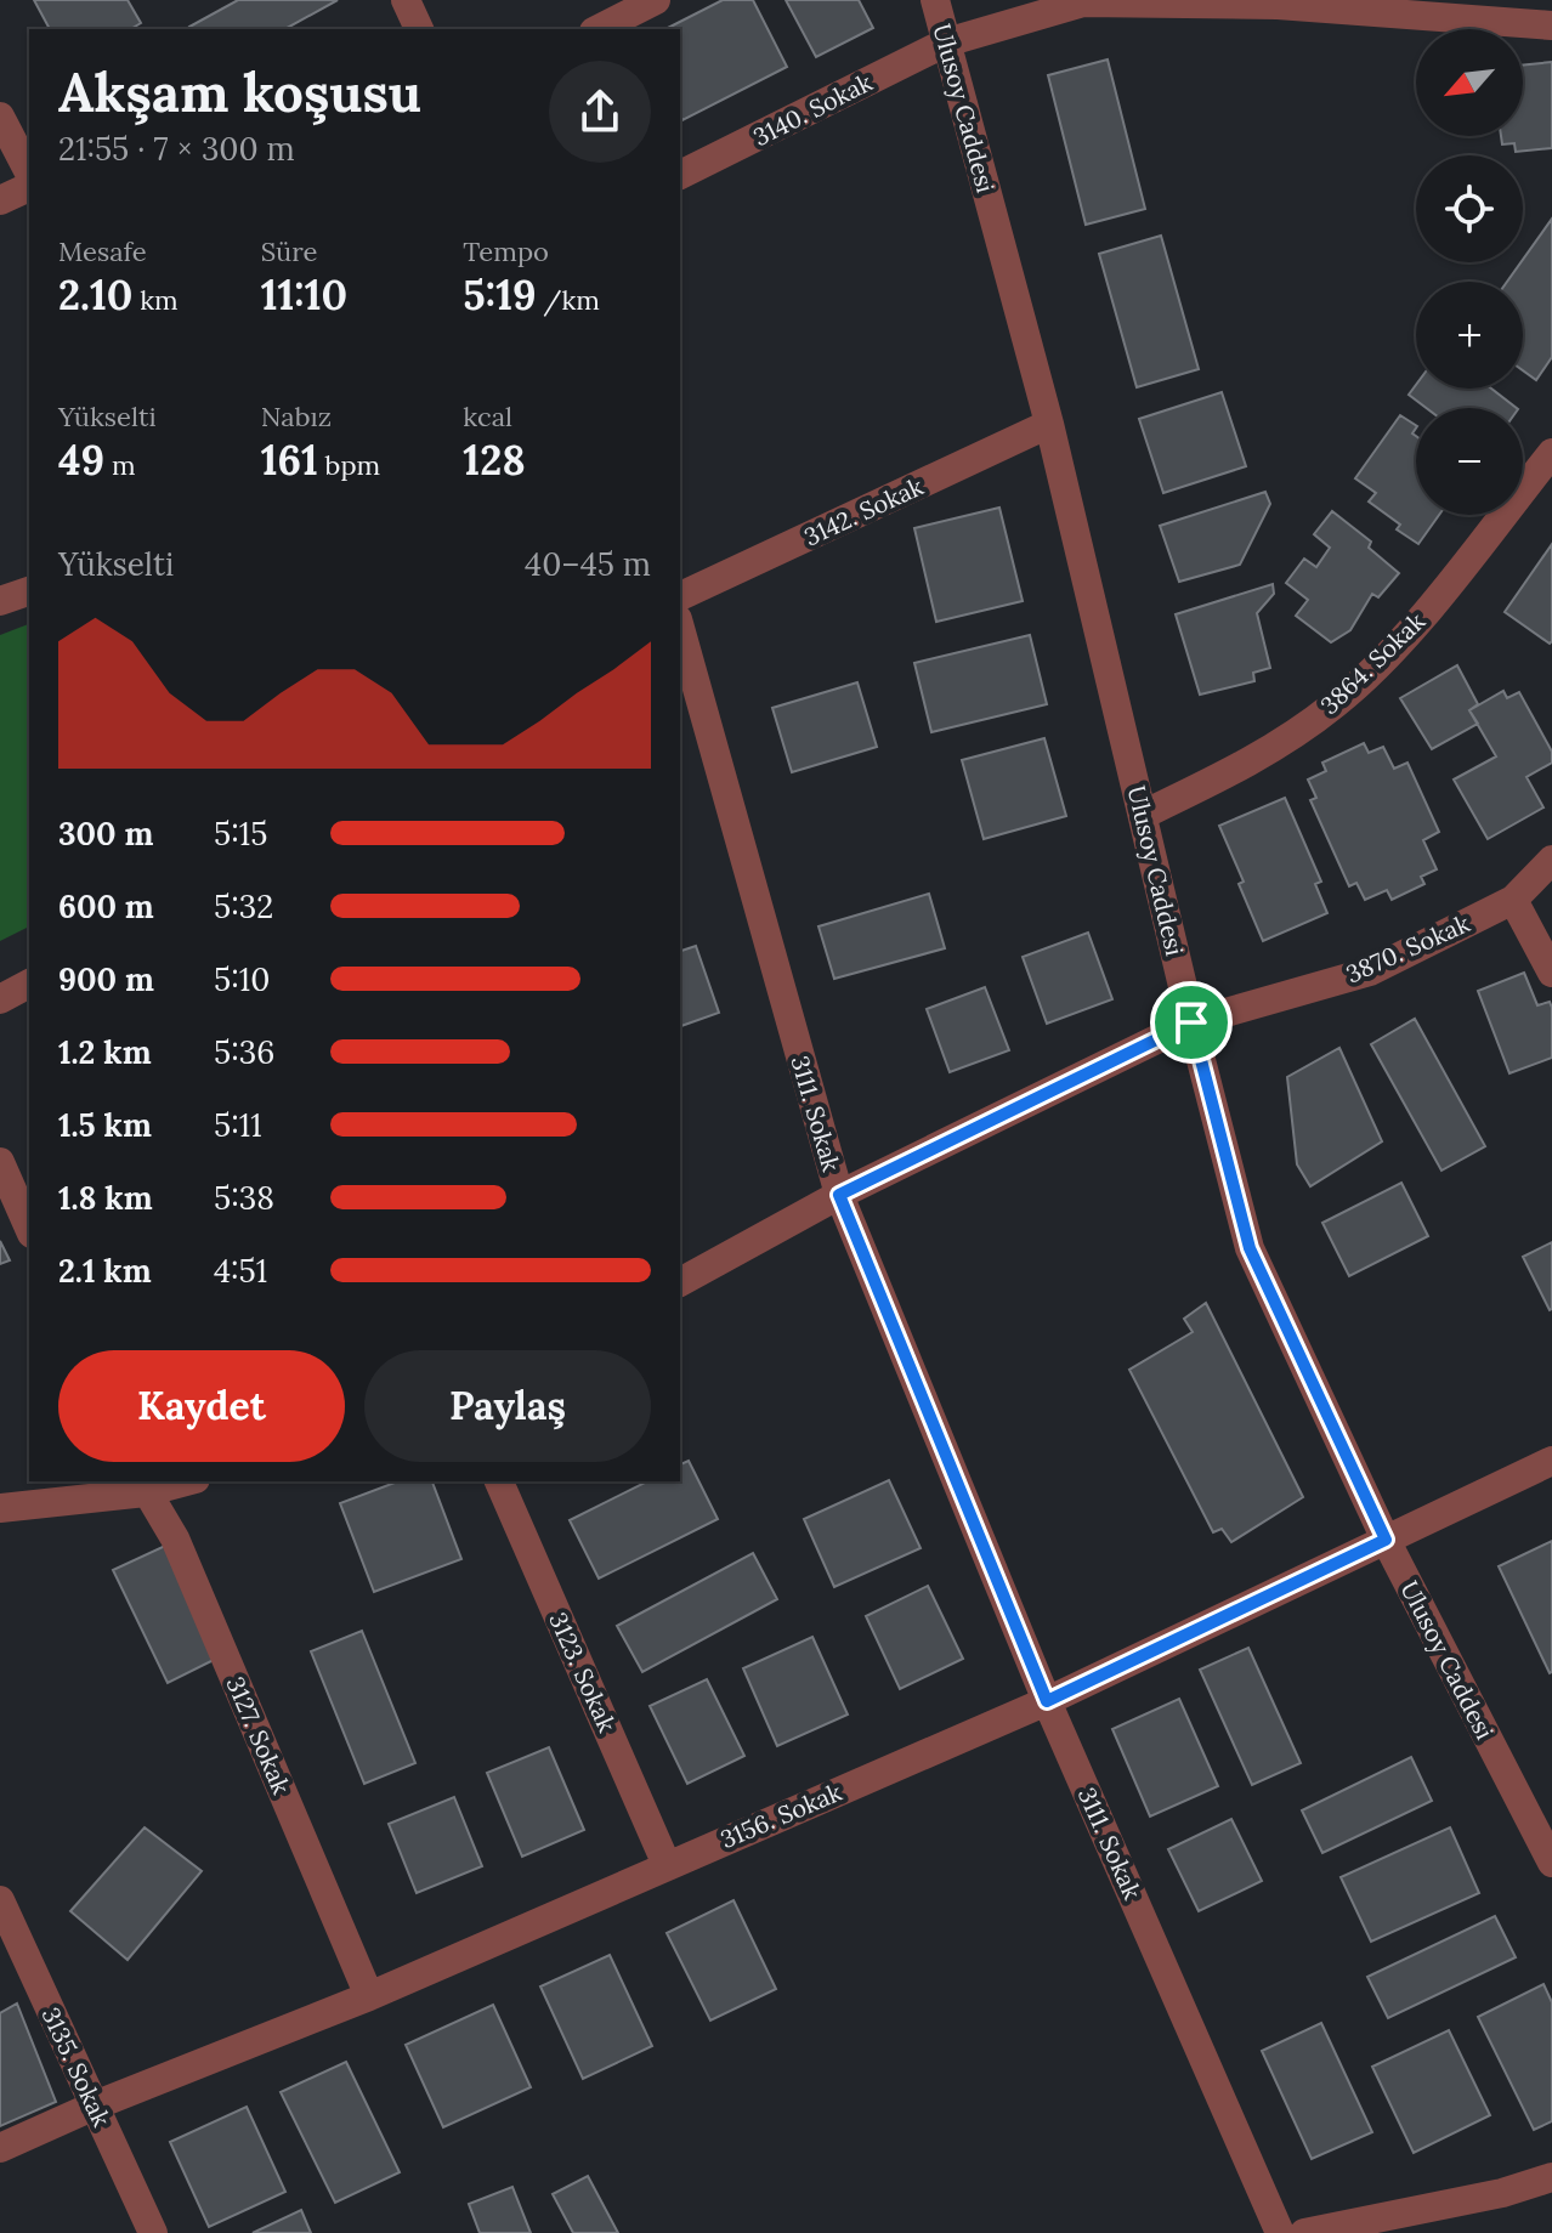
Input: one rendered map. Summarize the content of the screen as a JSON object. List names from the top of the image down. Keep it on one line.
{"streets":{"street":["Ulusoy Caddesi","3140. Sokak","3142. Sokak","3864. Sokak","3870. Sokak","3111. Sokak","3123. Sokak","3127. Sokak","3156. Sokak","3135. Sokak"]},"crossings":[["Ulusoy Caddesi","3140. Sokak"],["Ulusoy Caddesi","3142. Sokak"],["Ulusoy Caddesi","3864. Sokak"],["Ulusoy Caddesi","3870. Sokak"],["Ulusoy Caddesi","3156. Sokak"],["3870. Sokak","3111. Sokak"],["3111. Sokak","3156. Sokak"],["3123. Sokak","3156. Sokak"],["3127. Sokak","3156. Sokak"],["3156. Sokak","3135. Sokak"]],"north":"bottom left","page":{"map_buttons":["+","−"],"heading":["Akşam koşusu","21:55 · 7 × 300 m"],"stats":[["Mesafe","2.10 km"],["Süre","11:10"],["Tempo","5:19 /km"],["Yükselti","49 m"],["Nabız","161 bpm"],["kcal","128"]],"chart":["Yükselti","40–45 m"],"list":[{"name":"300 m","note":"5:15"},{"name":"600 m","note":"5:32"},{"name":"900 m","note":"5:10"},{"name":"1.2 km","note":"5:36"},{"name":"1.5 km","note":"5:11"},{"name":"1.8 km","note":"5:38"},{"name":"2.1 km","note":"4:51"}],"buttons":["Kaydet","Paylaş"]}}
